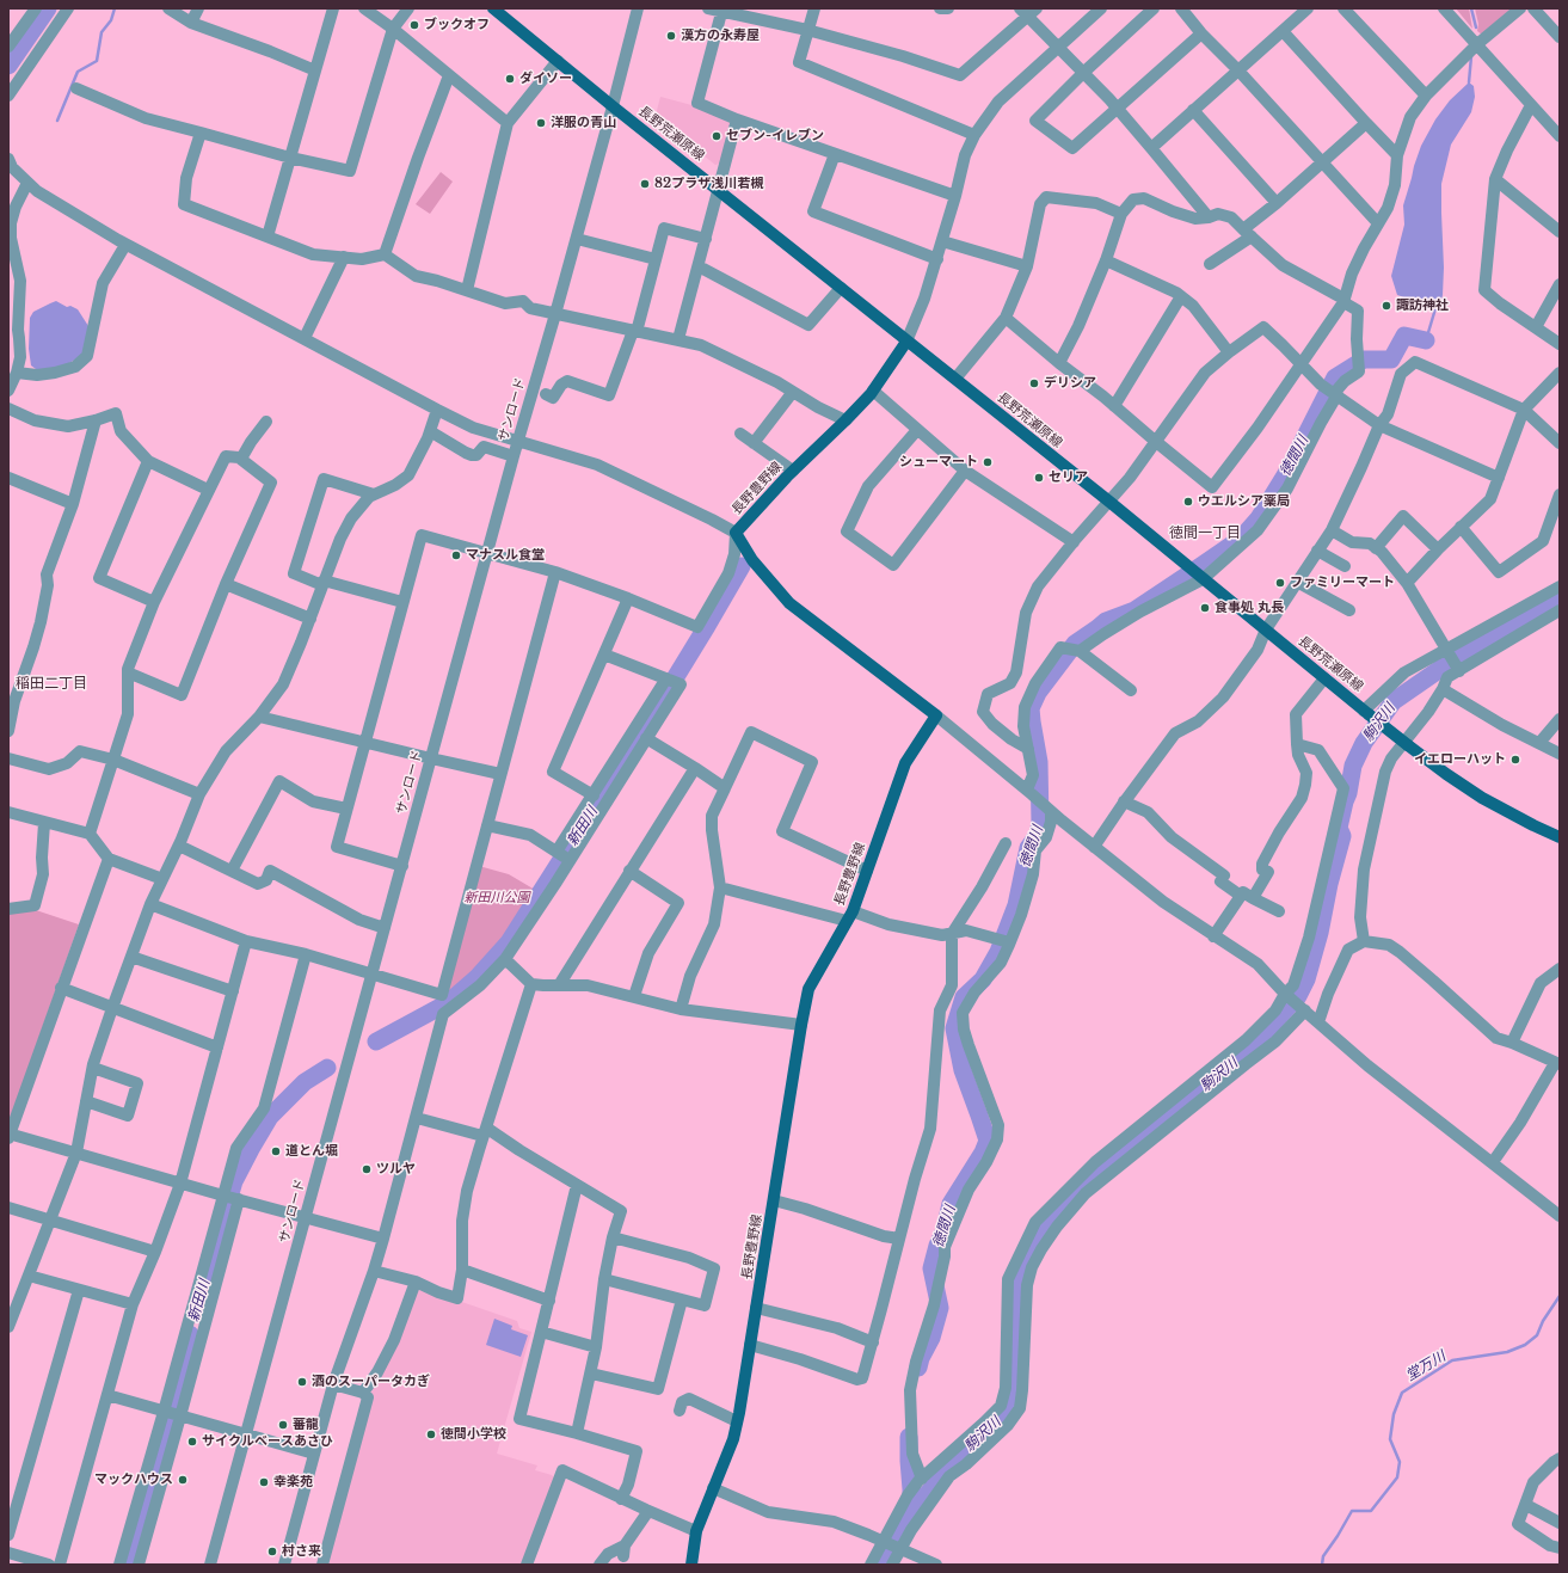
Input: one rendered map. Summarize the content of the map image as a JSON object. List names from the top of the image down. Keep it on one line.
{"streets":{"main road":["長野荒瀬原線","長野豊野線"],"street":["サンロード"]},"crossings":[["長野荒瀬原線","サンロード"],["長野荒瀬原線","長野豊野線"]],"districts":["徳間一丁目","稲田二丁目"],"water":["徳間川","駒沢川","新田川","堂万川"],"parks":["新田川公園"],"places":["ブックオフ","漢方の永寿屋","ダイソー","洋服の青山","セブン-イレブン","82プラザ浅川若槻","諏訪神社","デリシア","シューマート","セリア","ウエルシア薬局","マナスル食堂","ファミリーマート","食事処 丸長","イエローハット","道とん堀","ツルヤ","酒のスーパータカぎ","蕃龍","徳間小学校","サイクルベースあさひ","マックハウス","幸楽苑","村さ来"]}
